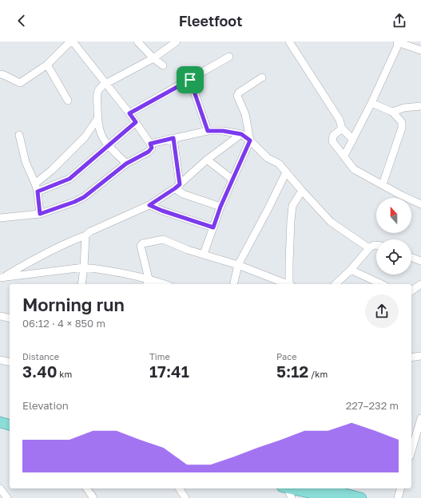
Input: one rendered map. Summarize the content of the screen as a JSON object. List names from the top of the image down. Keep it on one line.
{"north":"top","page":{"header":"Fleetfoot","heading":["Morning run","06:12 · 4 × 850 m"],"stats":[["Distance","3.40 km"],["Time","17:41"],["Pace","5:12 /km"]],"chart":["Elevation","227–232 m"]}}
